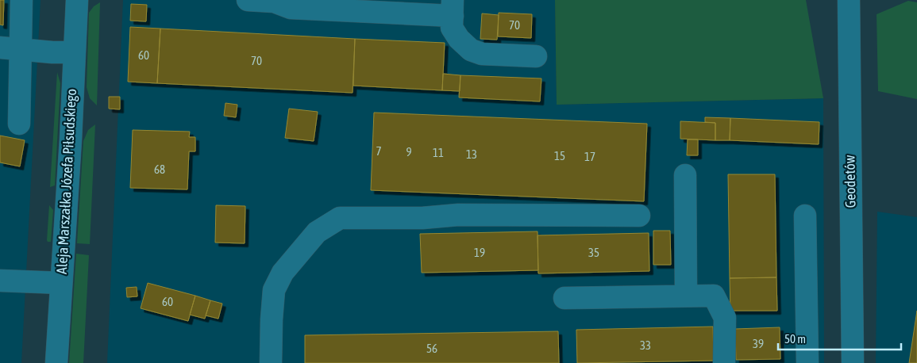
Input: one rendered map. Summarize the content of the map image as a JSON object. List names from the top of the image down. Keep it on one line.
{"streets":{"street":["Aleja Marszałka Józefa Piłsudskiego","Geodetów"]},"house_numbers":["70","60","70","7","9","11","13","15","17","68","19","35","60","39","33","56"],"scale_bar":"50 m"}
